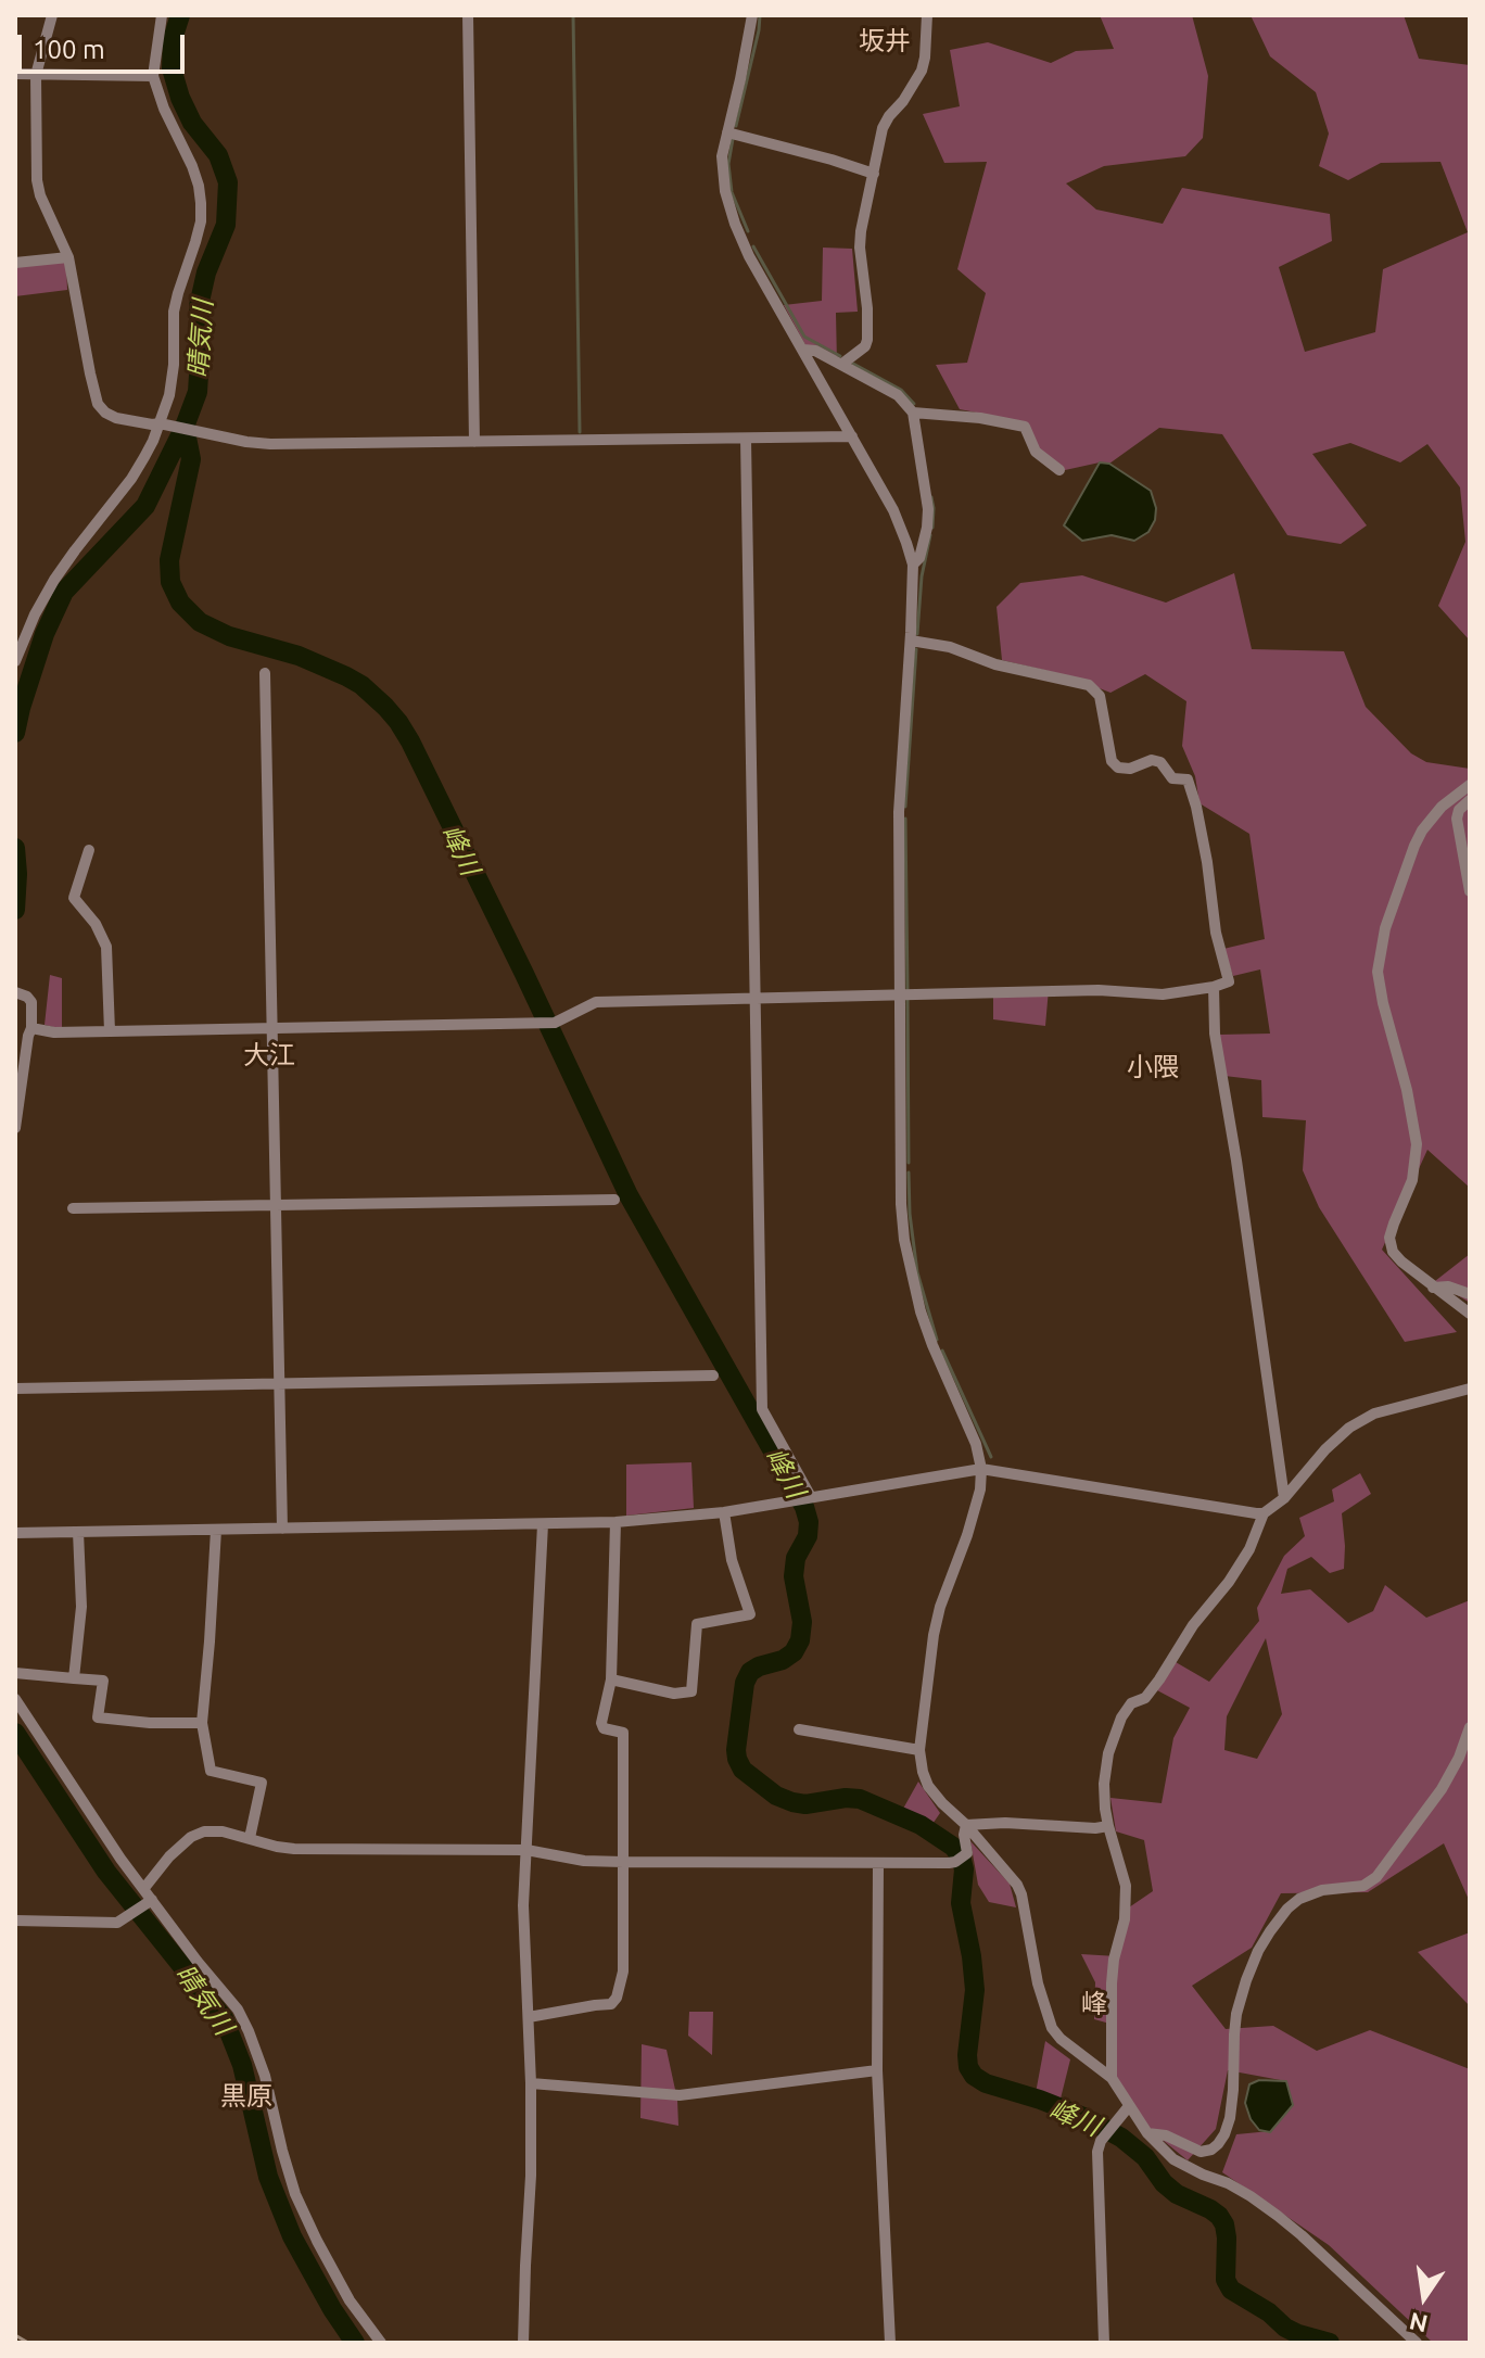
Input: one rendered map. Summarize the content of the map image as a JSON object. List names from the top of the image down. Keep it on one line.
{"districts":["坂井","大江","小隈","峰","黒原"],"water":["晴気川","峰川"],"scale_bar":"100 m","north":"bottom"}
